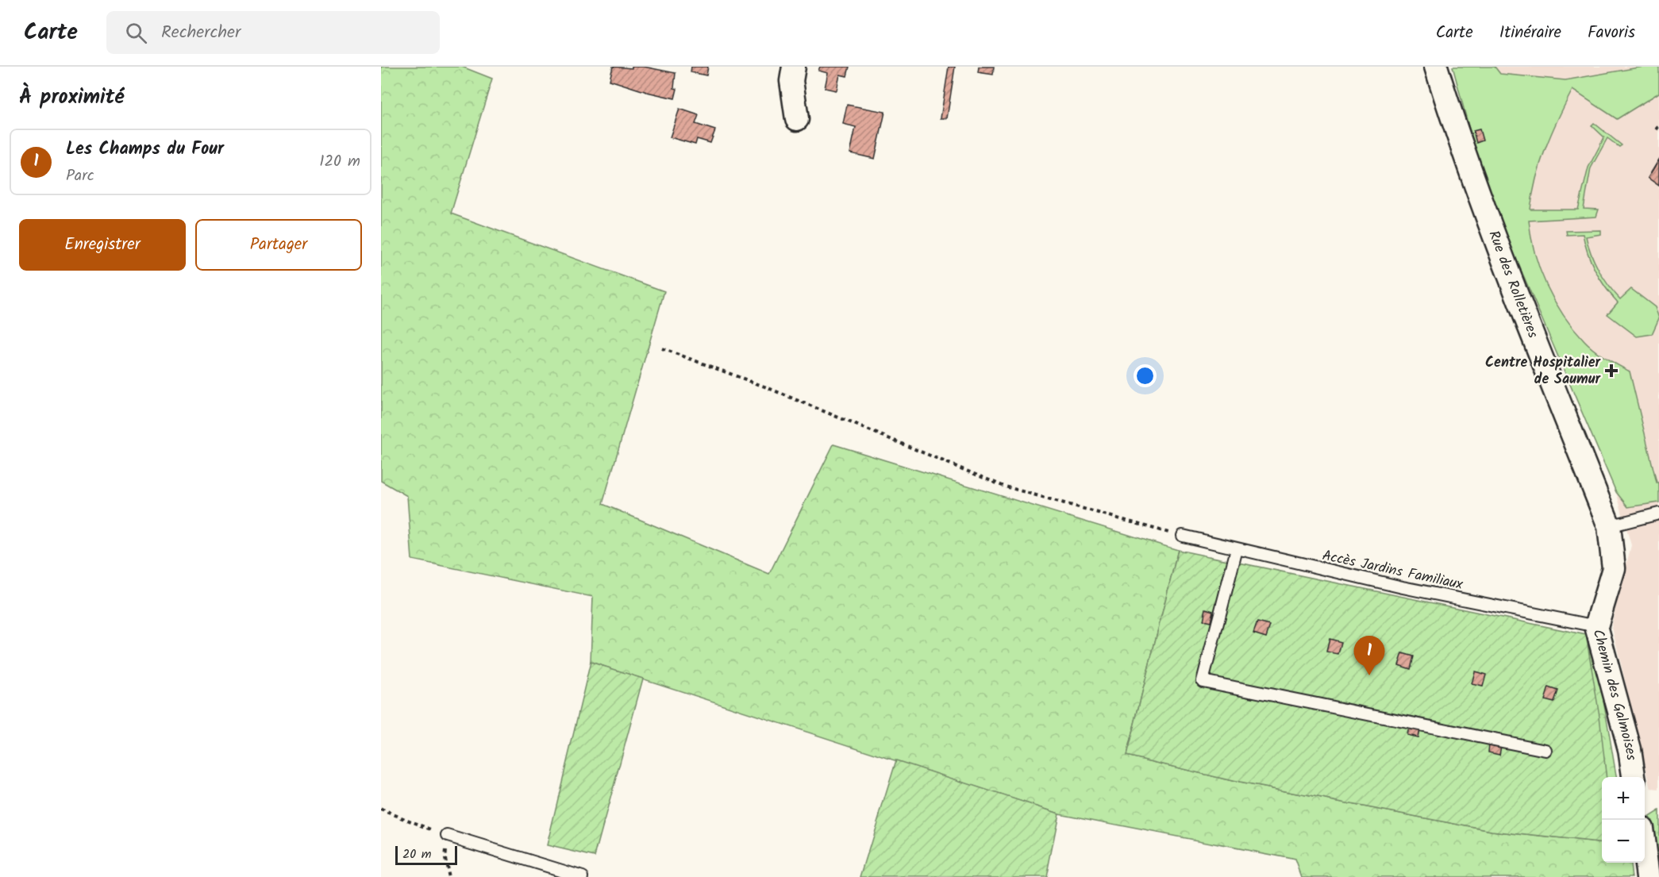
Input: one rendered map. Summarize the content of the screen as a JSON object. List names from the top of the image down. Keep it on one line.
{"streets":{"street":["Rue des Rolletières","Chemin des Galmoises"],"lane":["Accès Jardins Familiaux"]},"crossings":[["Rue des Rolletières","Chemin des Galmoises"],["Accès Jardins Familiaux","Chemin des Galmoises"]],"places":{"health":["Centre Hospitalier de Saumur"]},"scale_bar":"20 m","page":{"header":"Carte","search":"Rechercher","nav":["Carte","Itinéraire","Favoris"],"heading":"À proximité","list":[{"mark":"1","name":"Les Champs du Four","note":"Parc","value":"120 m"}],"buttons":["Enregistrer","Partager"],"pins":"1","map_buttons":["+","−"],"scale":"20 m"}}
